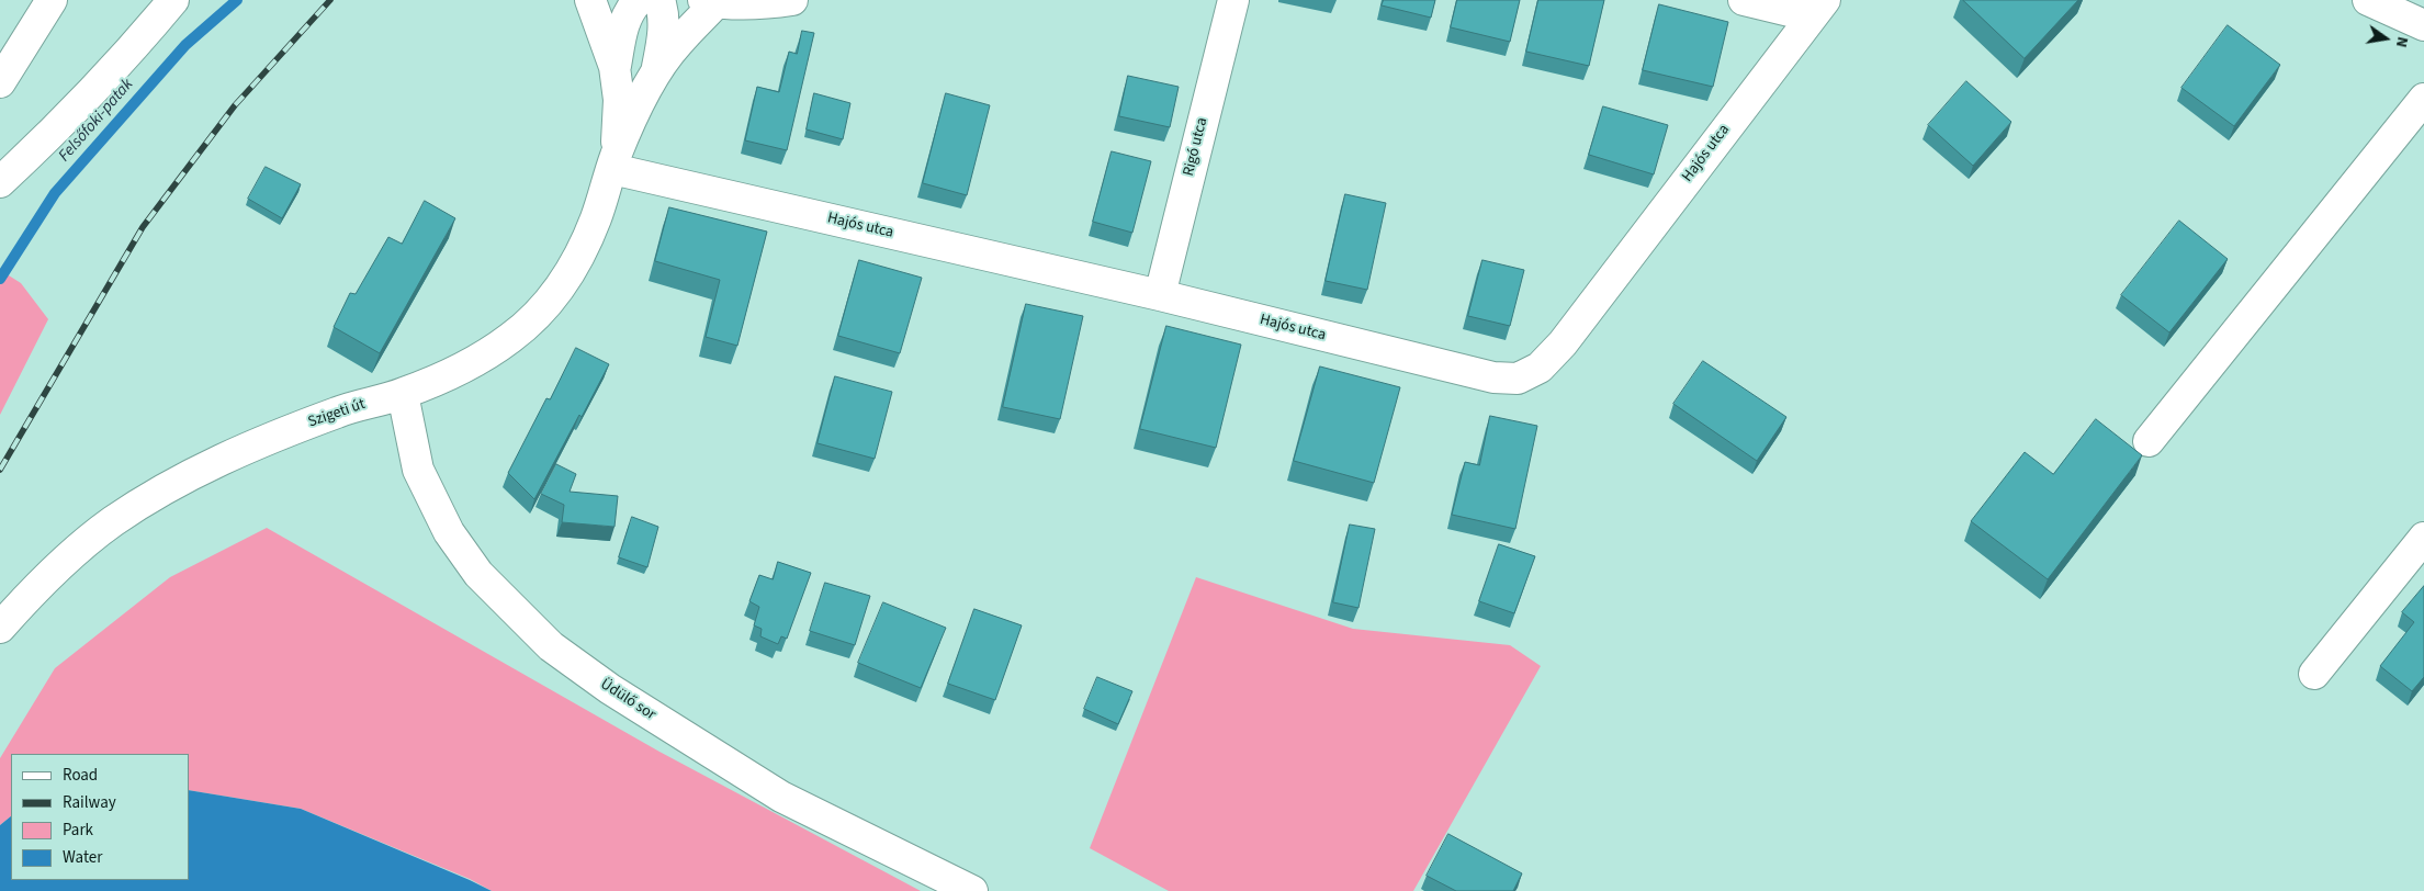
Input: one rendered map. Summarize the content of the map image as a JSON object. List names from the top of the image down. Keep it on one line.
{"streets":{"street":["Rigó utca","Hajós utca","Szigeti út","Üdülő sor"]},"crossings":[["Rigó utca","Hajós utca"],["Hajós utca","Szigeti út"],["Szigeti út","Üdülő sor"]],"water":["Felsőfoki-patak"],"legend":["Road","Railway","Park","Water"],"north":"right"}
